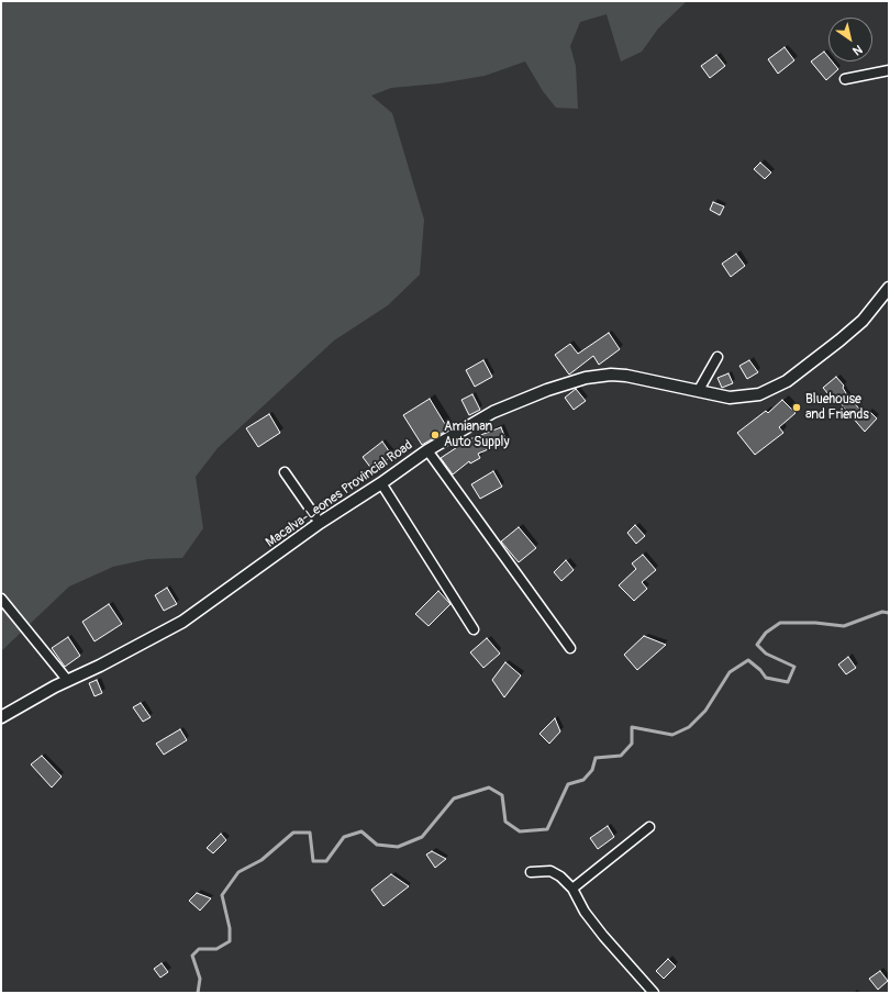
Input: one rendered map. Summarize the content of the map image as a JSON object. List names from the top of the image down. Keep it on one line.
{"streets":{"street":["Macalva-Leones Provincial Road"]},"places":["Bluehouse and Friends","Amianan Auto Supply"],"north":"bottom right"}
